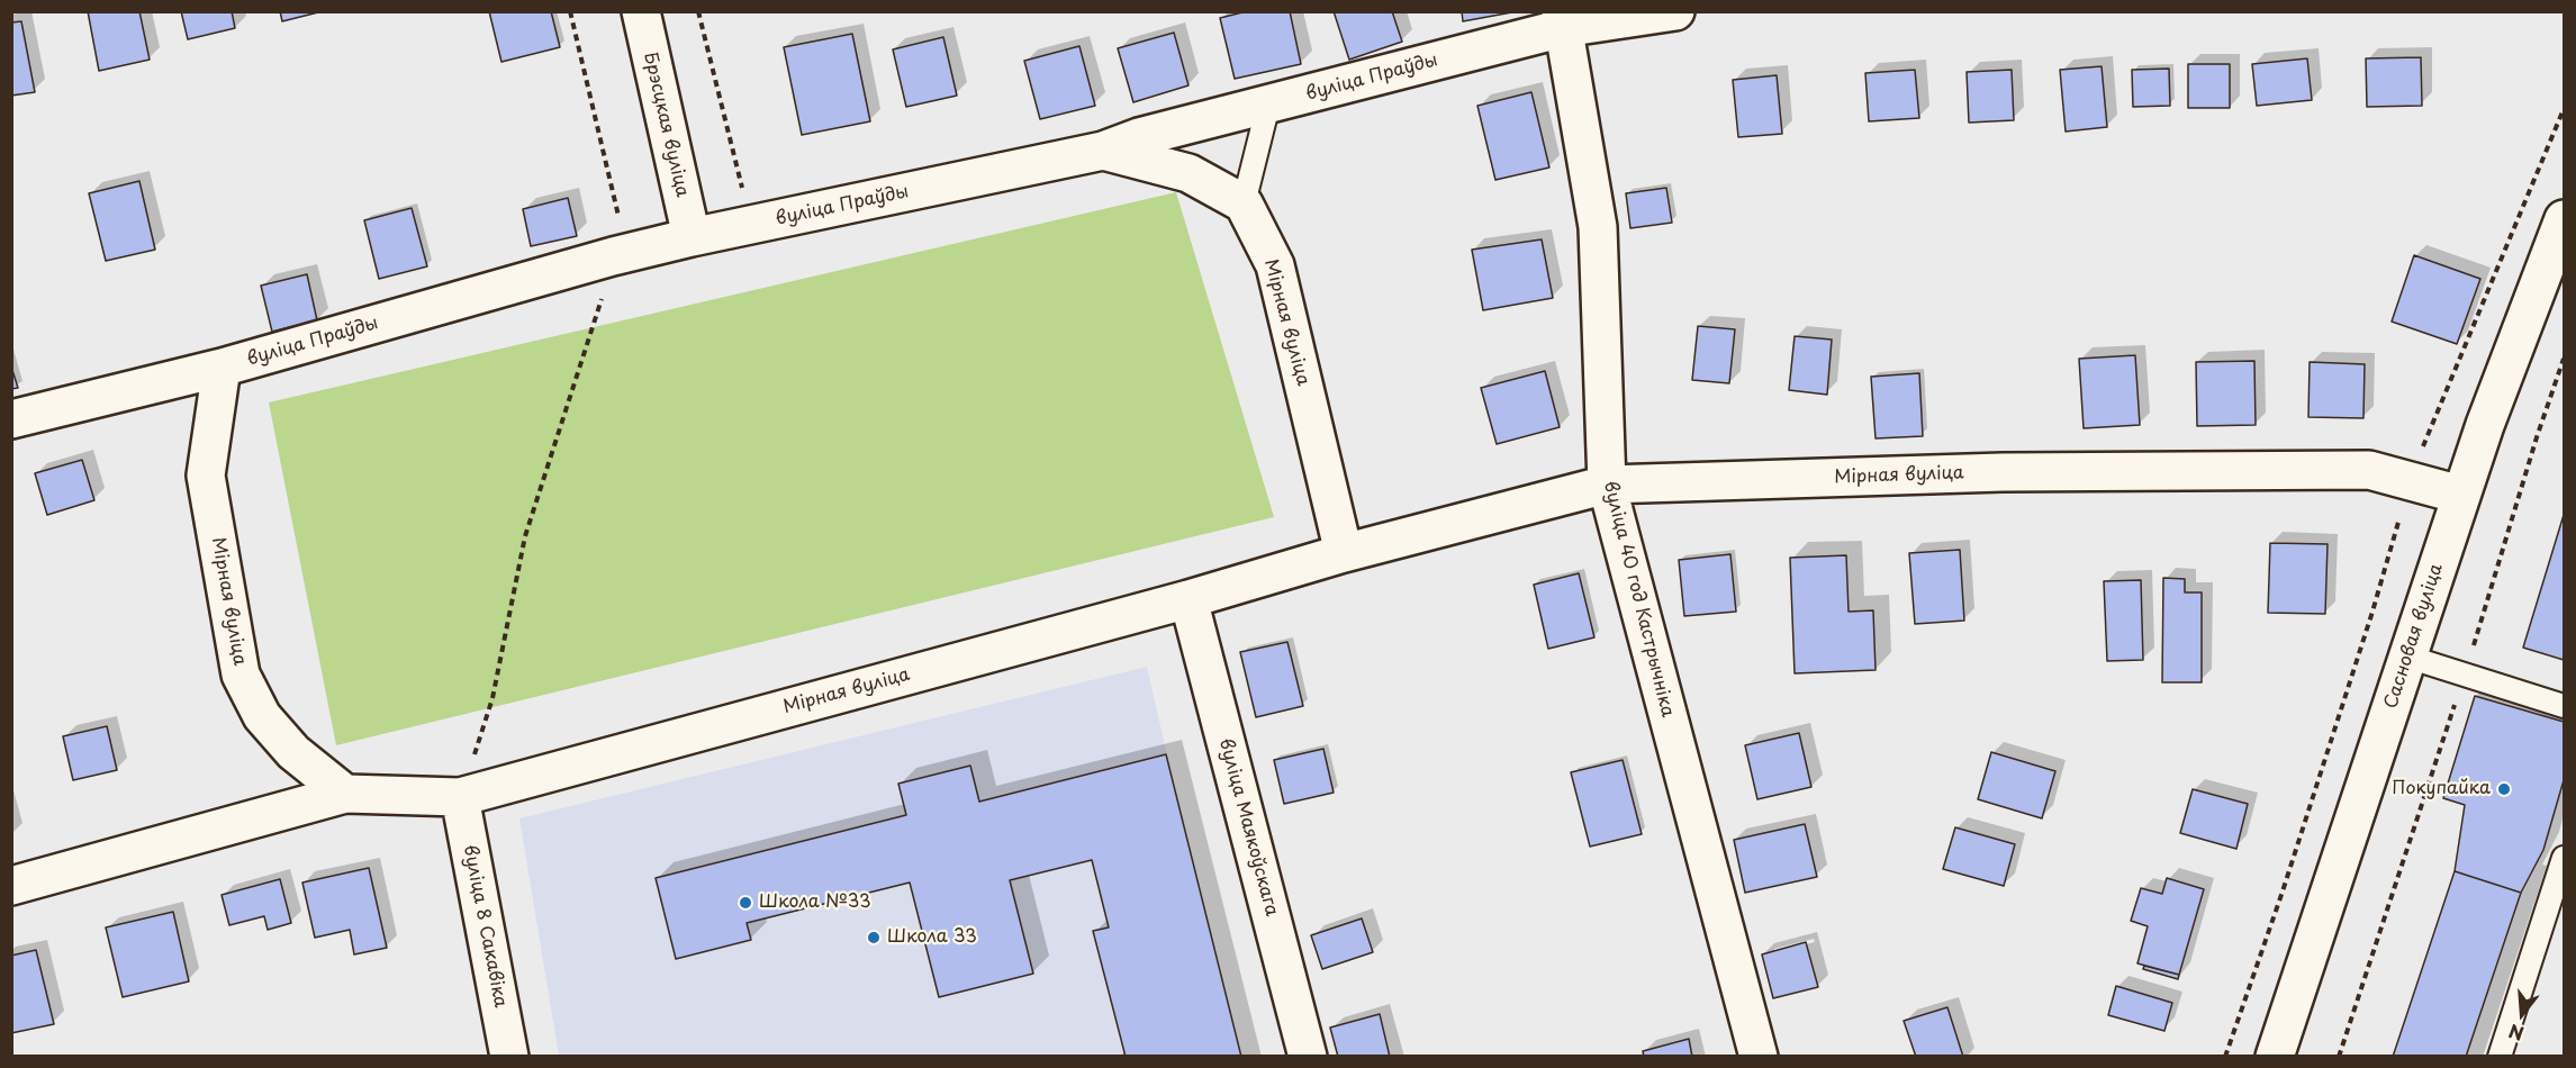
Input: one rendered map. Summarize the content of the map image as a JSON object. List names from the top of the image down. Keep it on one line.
{"streets":{"street":["вуліца Праўды","Брэсцкая вуліца","Мірная вуліца","вуліца 40 год Кастрычніка","Сасновая вуліца","вуліца Маякоўскага","вуліца 8 Сакавіка"]},"crossings":[["вуліца Праўды","Брэсцкая вуліца"],["вуліца Праўды","Мірная вуліца"],["вуліца Праўды","вуліца 40 год Кастрычніка"],["Мірная вуліца","вуліца 40 год Кастрычніка"],["Мірная вуліца","Сасновая вуліца"],["Мірная вуліца","вуліца Маякоўскага"],["Мірная вуліца","вуліца 8 Сакавіка"]],"places":["Покупайка","Школа №33","Школа 33"],"north":"bottom"}
